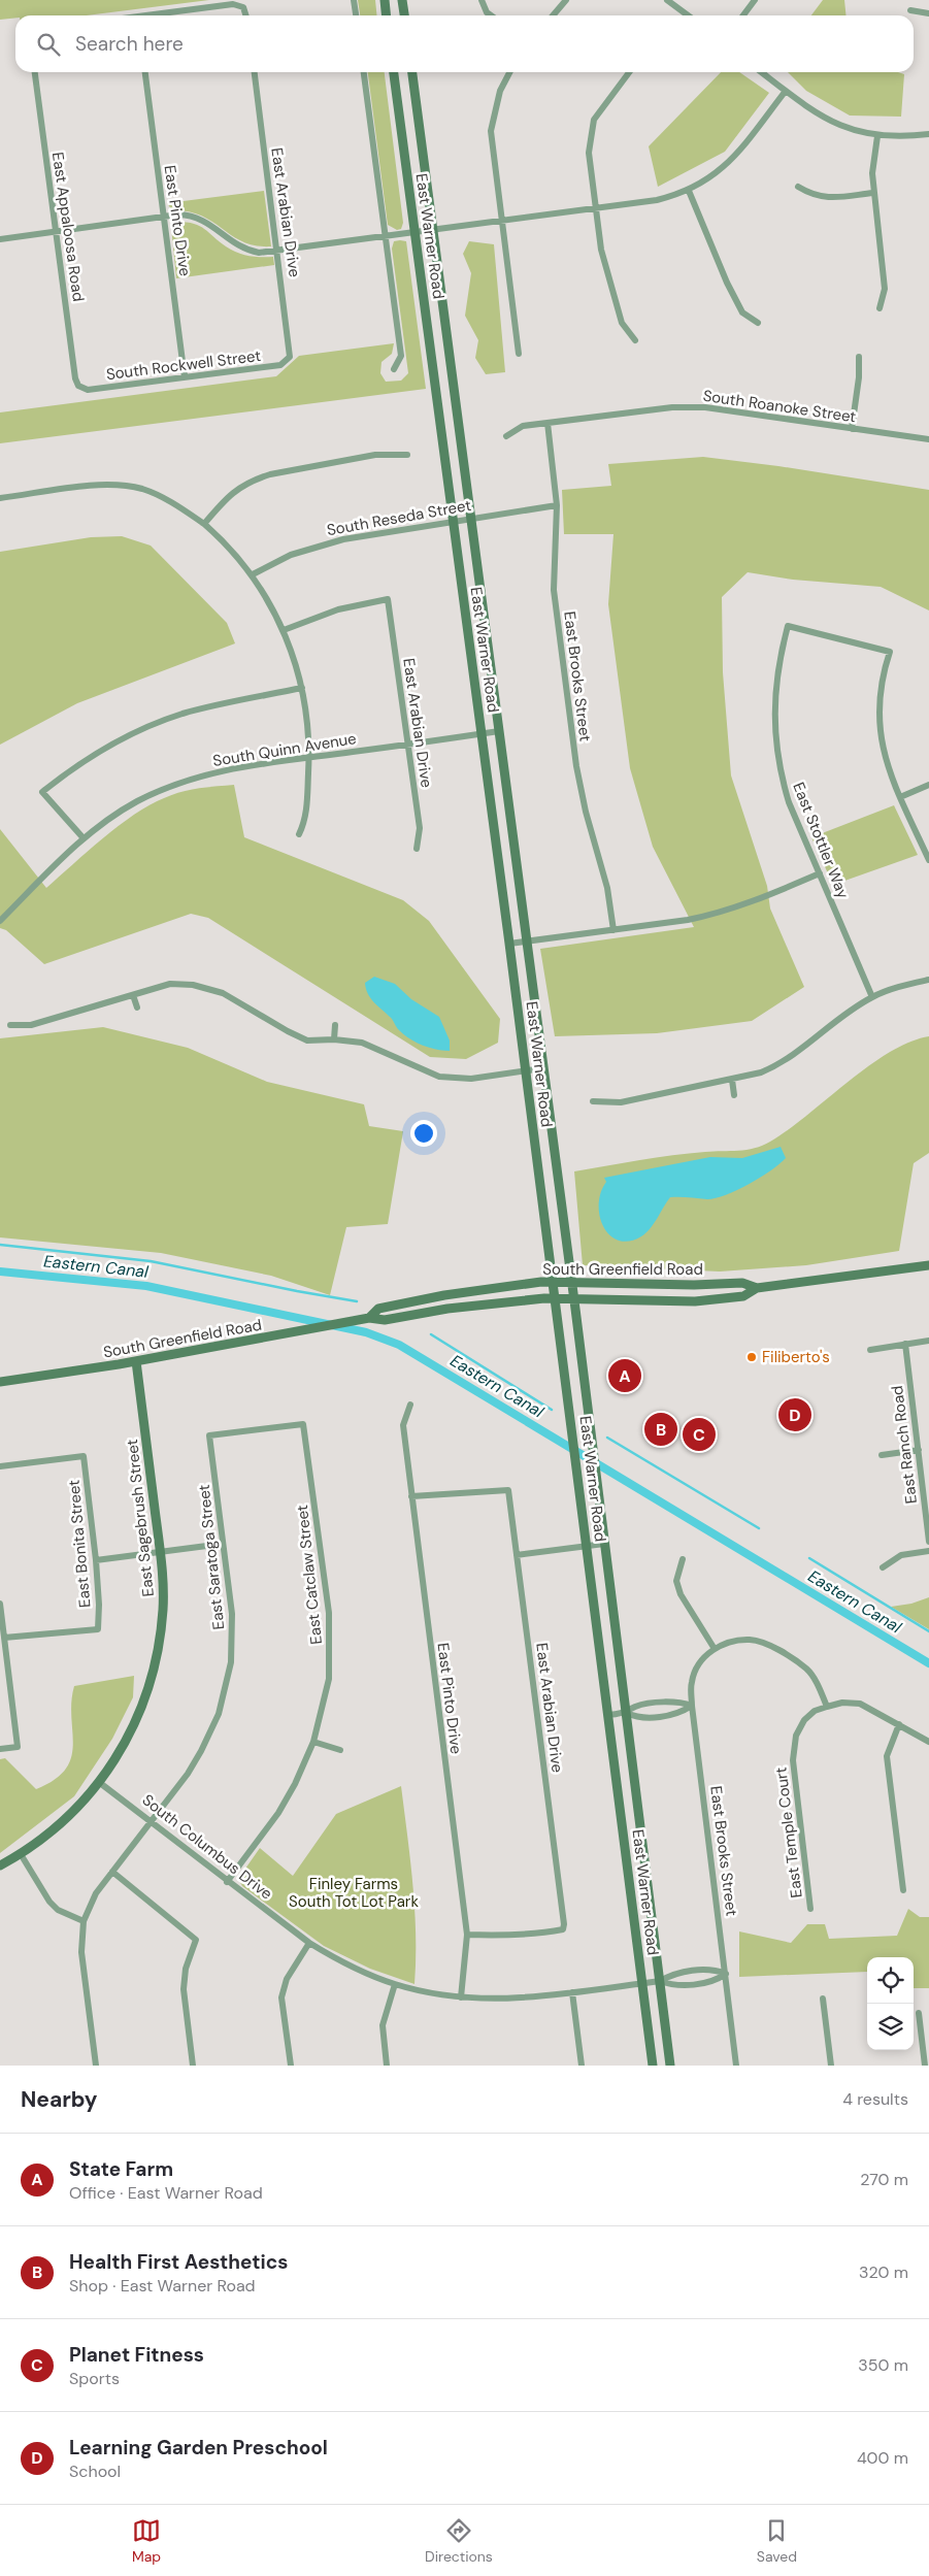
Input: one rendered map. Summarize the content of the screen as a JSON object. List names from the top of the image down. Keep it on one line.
{"streets":{"main road":["East Warner Road","South Greenfield Road","East Sagebrush Street"],"street":["East Arabian Drive","East Pinto Drive","East Appaloosa Road","South Rockwell Street","South Roanoke Street","South Reseda Street","East Brooks Street","South Quinn Avenue","East Stottler Way","East Ranch Road","East Bonita Street","East Saratoga Street","East Catclaw Street","East Temple Court","South Columbus Drive"]},"crossings":[["East Arabian Drive","East Pinto Drive"],["East Arabian Drive","South Rockwell Street"],["East Arabian Drive","South Quinn Avenue"],["East Pinto Drive","South Rockwell Street"],["East Pinto Drive","South Columbus Drive"],["East Appaloosa Road","South Rockwell Street"],["East Warner Road","South Reseda Street"],["East Warner Road","South Quinn Avenue"],["East Warner Road","South Greenfield Road"],["East Warner Road","South Columbus Drive"],["South Roanoke Street","East Brooks Street"],["South Reseda Street","East Brooks Street"],["East Brooks Street","South Columbus Drive"],["South Greenfield Road","East Sagebrush Street"],["East Sagebrush Street","South Columbus Drive"],["East Saratoga Street","East Catclaw Street"],["East Saratoga Street","South Columbus Drive"],["East Catclaw Street","South Columbus Drive"]],"water":["Eastern Canal"],"parks":["Finley Farms South Tot Lot Park"],"places":["Filiberto's"],"page":{"search":"Search here","pins":["A","D","B","C"],"heading":["Nearby","4 results"],"list":[{"mark":"A","name":"State Farm","note":"Office · East Warner Road","value":"270 m"},{"mark":"B","name":"Health First Aesthetics","note":"Shop · East Warner Road","value":"320 m"},{"mark":"C","name":"Planet Fitness","note":"Sports","value":"350 m"},{"mark":"D","name":"Learning Garden Preschool","note":"School","value":"400 m"}],"nav":["Map","Directions","Saved"]}}
